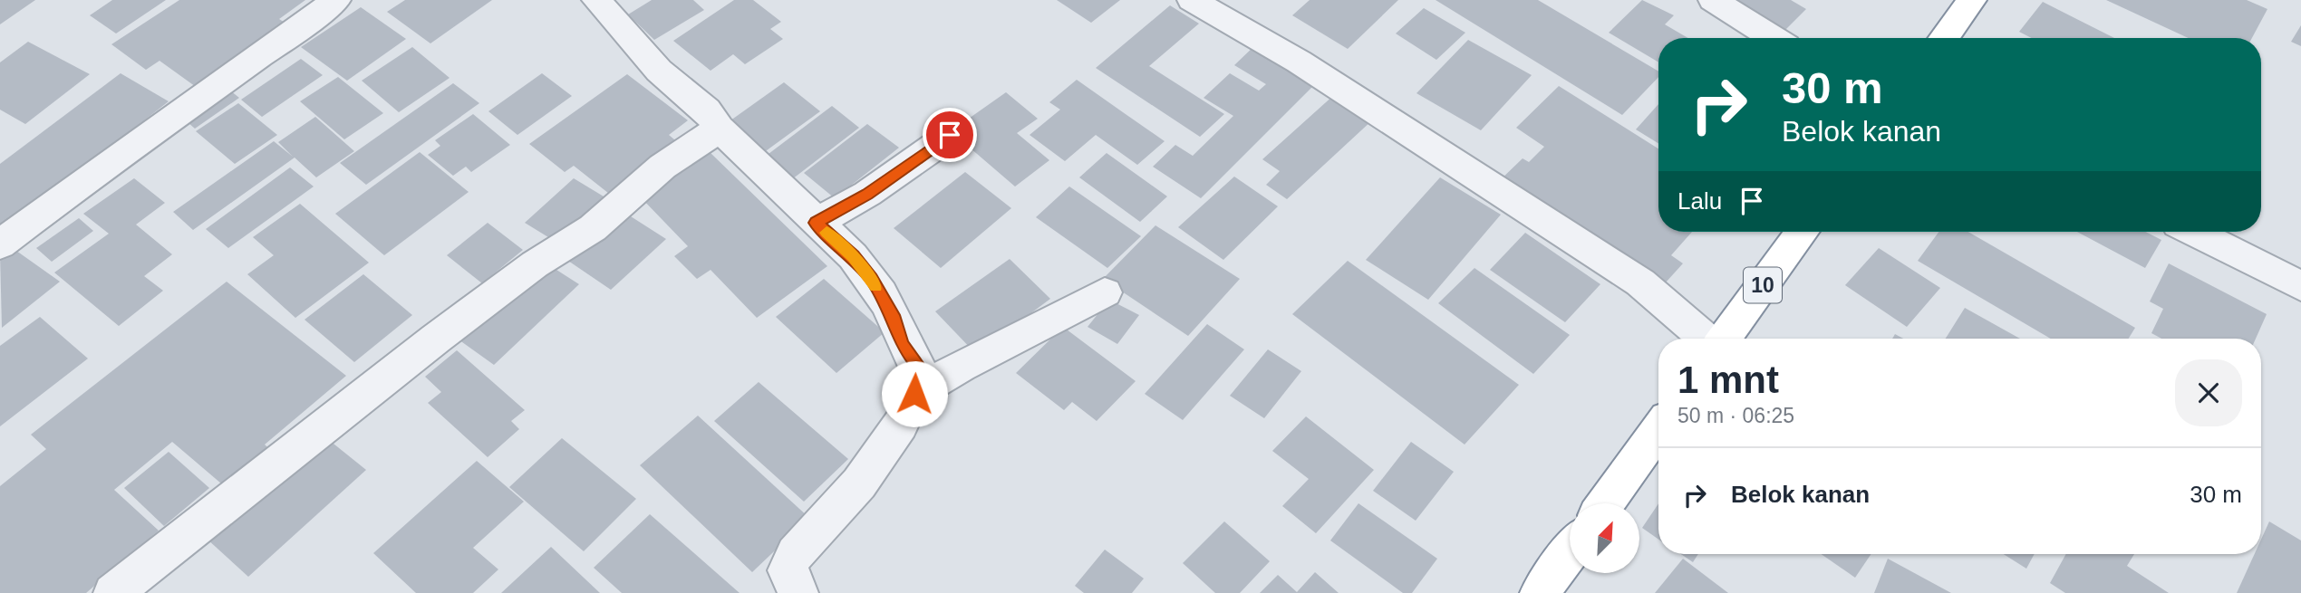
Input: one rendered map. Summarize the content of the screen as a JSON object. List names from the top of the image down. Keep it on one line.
{"streets":{"highway":["10"]},"north":"top right","page":{"turn":["30 m","Belok kanan"],"then":"Lalu","heading":["1 mnt","50 m · 06:25"],"list":[{"name":"Belok kanan","value":"30 m"}]}}
